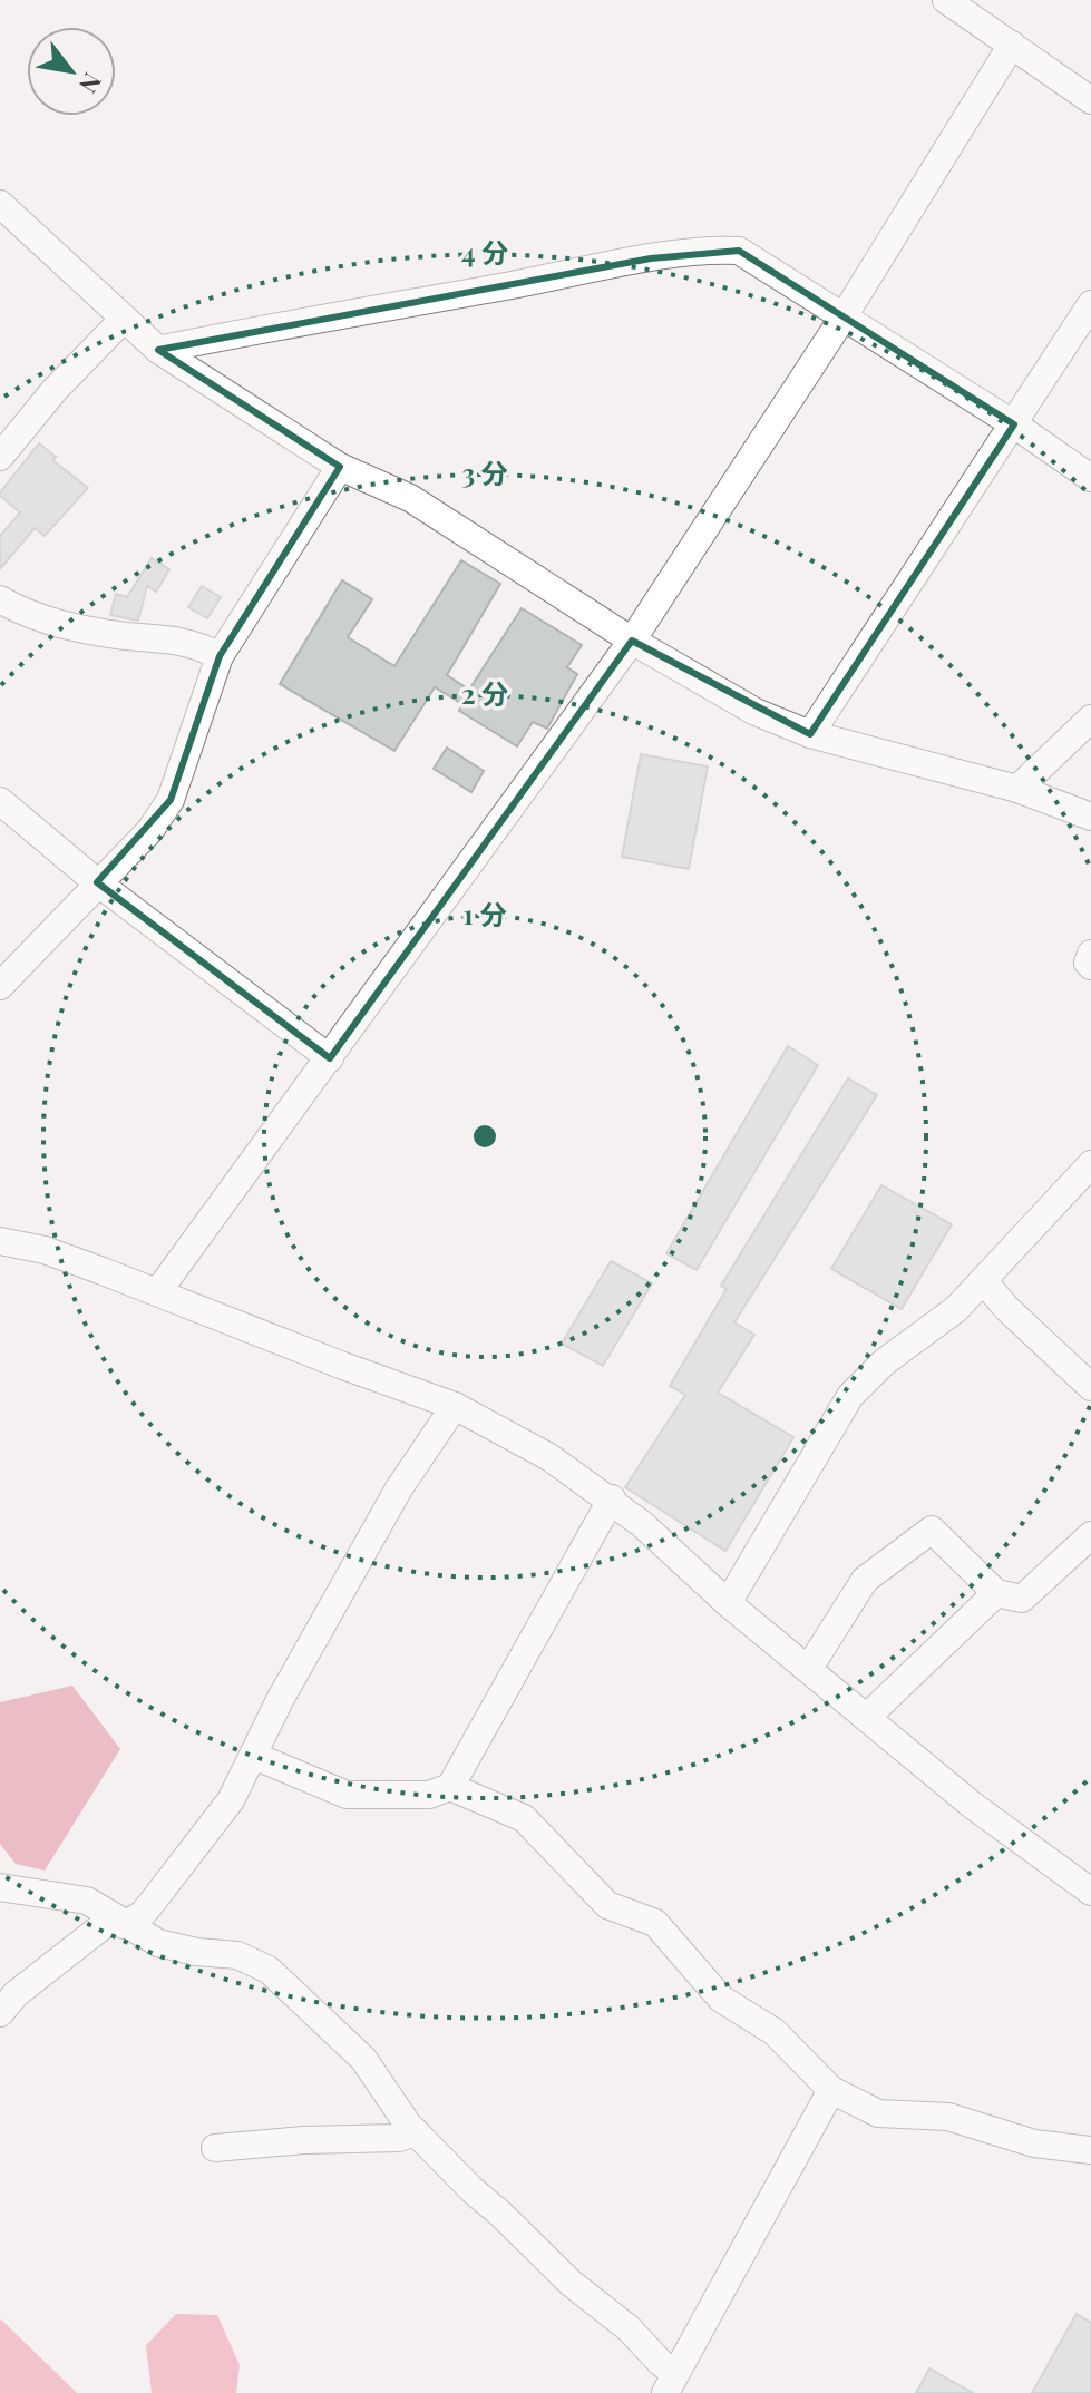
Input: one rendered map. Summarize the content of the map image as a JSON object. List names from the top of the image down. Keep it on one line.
{"north":"bottom right","rings":["4 分","3 分","2 分","1 分"]}
